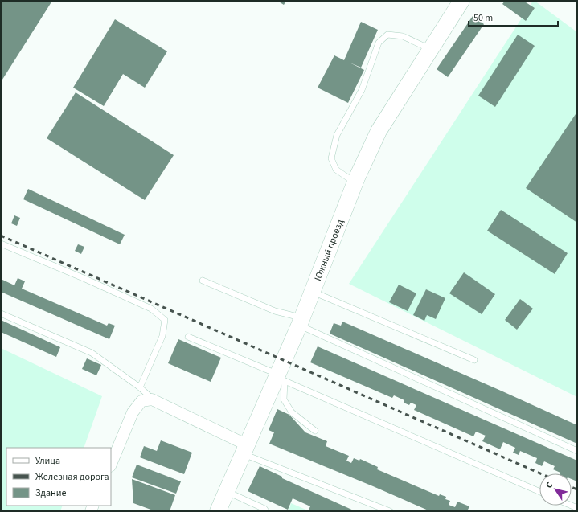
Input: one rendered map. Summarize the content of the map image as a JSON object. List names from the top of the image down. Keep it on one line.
{"streets":{"street":["Южный проезд"]},"legend":["Улица","Железная дорога","Здание"],"scale_bar":"50 m","north":"top left"}
